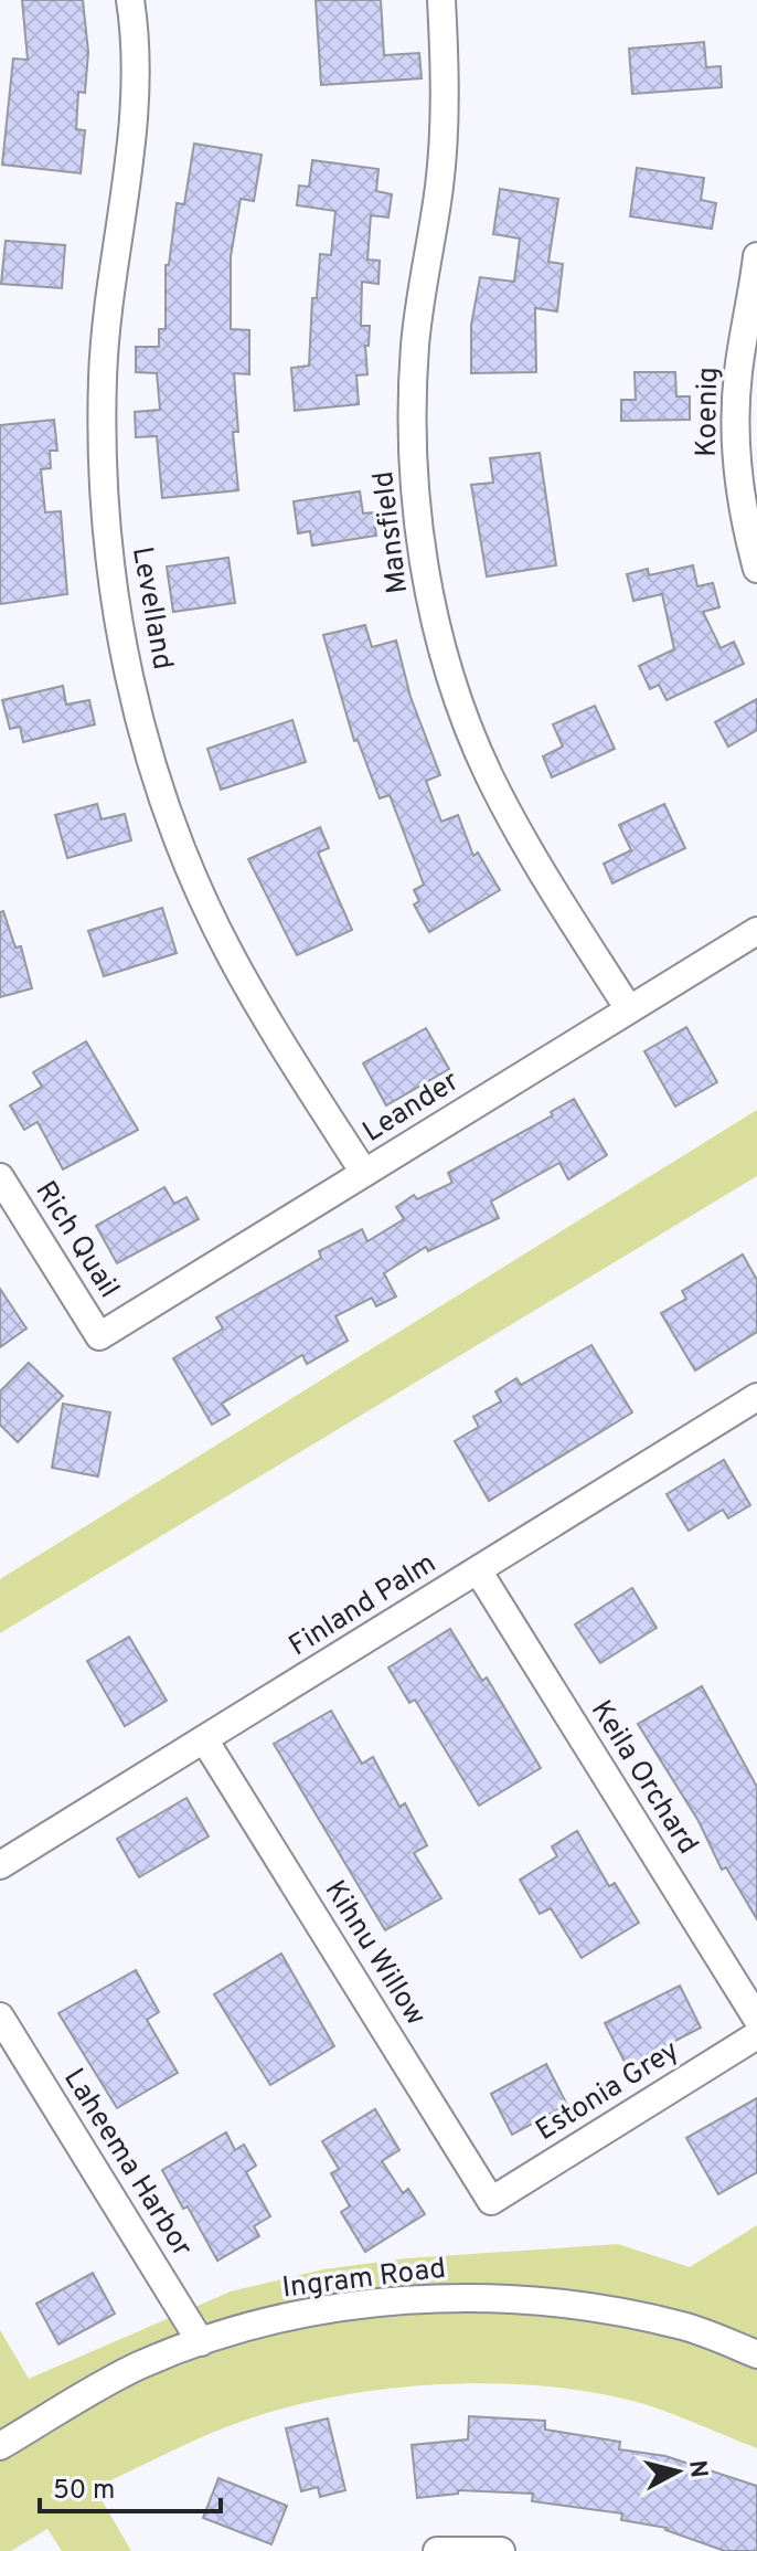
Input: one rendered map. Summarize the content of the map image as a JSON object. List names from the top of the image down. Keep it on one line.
{"streets":{"street":["Koenig","Mansfield","Levelland","Leander","Rich Quail","Finland Palm","Keila Orchard","Kihnu Willow","Estonia Grey","Laheema Harbor","Ingram Road"]},"crossings":[["Mansfield","Leander"],["Levelland","Leander"],["Leander","Rich Quail"],["Finland Palm","Keila Orchard"],["Finland Palm","Kihnu Willow"],["Kihnu Willow","Estonia Grey"],["Laheema Harbor","Ingram Road"]],"scale_bar":"50 m","north":"right"}
